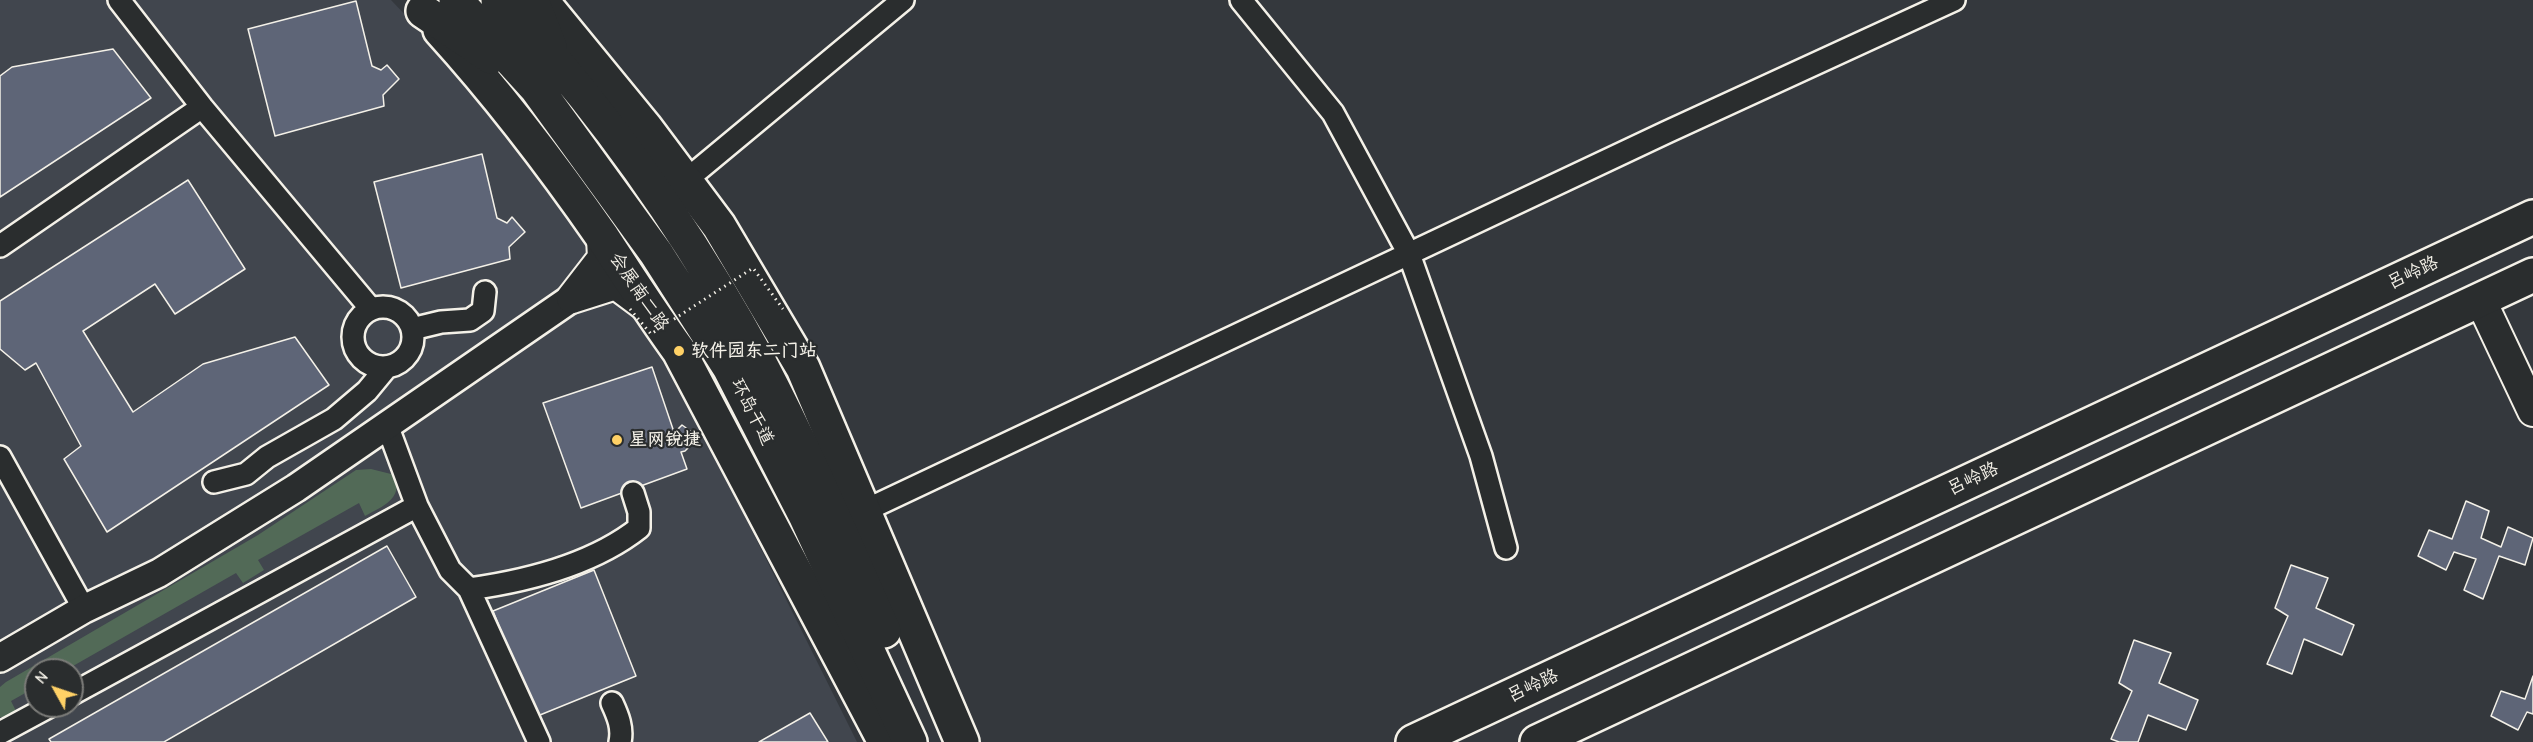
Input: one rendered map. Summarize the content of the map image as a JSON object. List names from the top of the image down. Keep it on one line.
{"streets":{"main road":["吕岭路","会展南二路","环岛干道"]},"places":["软件园东二门站","星网锐捷"],"north":"top left"}
